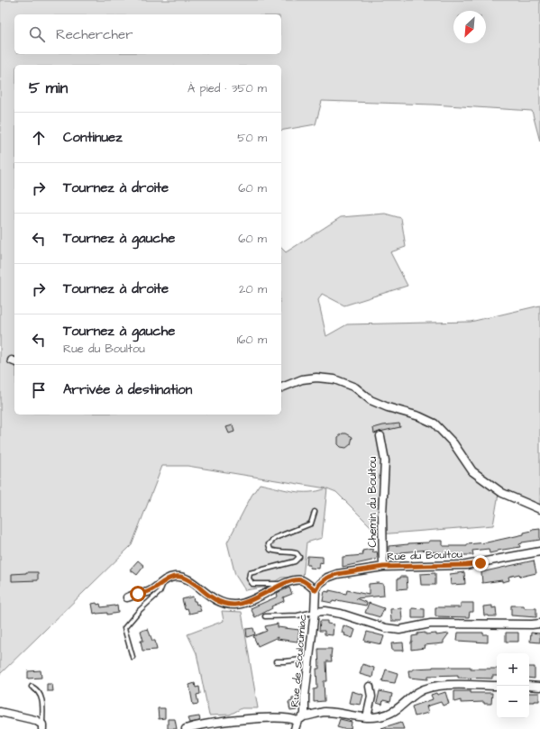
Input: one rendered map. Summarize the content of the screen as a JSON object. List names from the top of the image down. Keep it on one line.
{"streets":{"street":["Chemin du Boultou","Rue du Boultou","Rue de Souloumiac"]},"crossings":[["Chemin du Boultou","Rue du Boultou"],["Rue du Boultou","Rue de Souloumiac"]],"north":"bottom left","page":{"search":"Rechercher","heading":["5 min","À pied · 350 m"],"list":[["Continuez","50 m"],["Tournez à droite","60 m"],["Tournez à gauche","60 m"],["Tournez à droite","20 m"],["Tournez à gauche","Rue du Boultou","160 m"],"Arrivée à destination"],"map_buttons":["+","−"]}}
